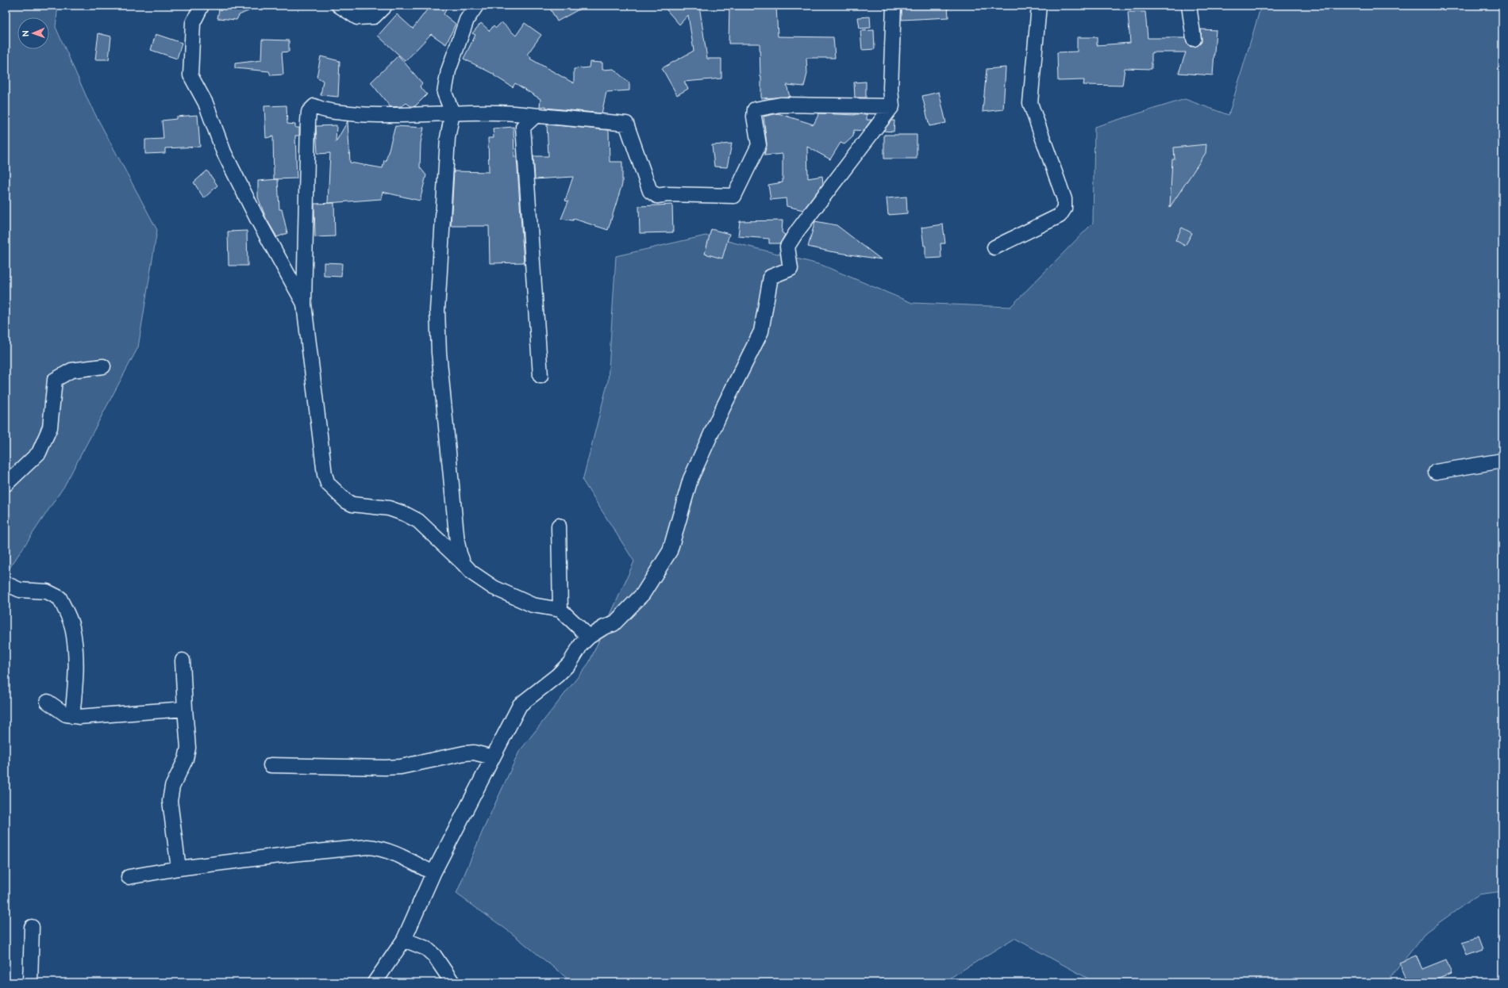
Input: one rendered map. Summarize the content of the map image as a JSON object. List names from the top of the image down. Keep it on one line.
{"north":"left"}
